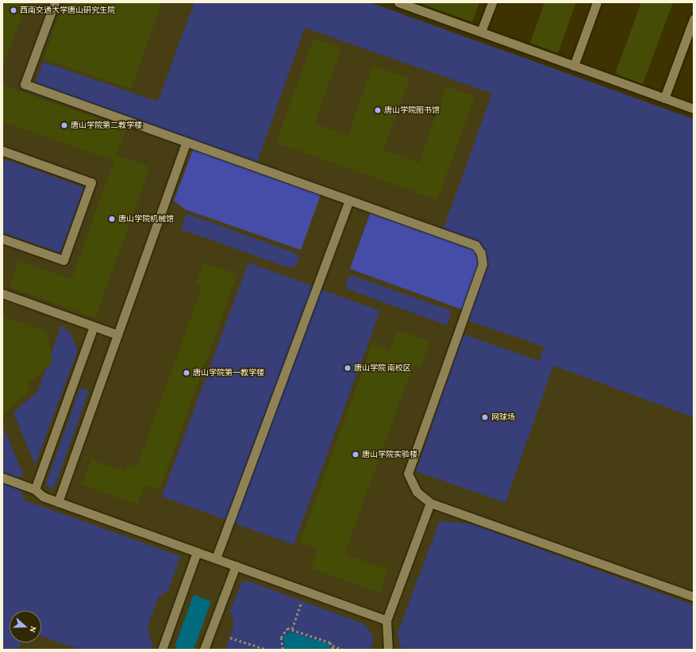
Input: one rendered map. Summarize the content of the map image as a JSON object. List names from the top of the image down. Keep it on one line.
{"places":["西南交通大学唐山研究生院","唐山学院图书馆","唐山学院第二教学楼","唐山学院机械馆","唐山学院 南校区","唐山学院第一教学楼","网球场","唐山学院实验楼"],"north":"right"}
